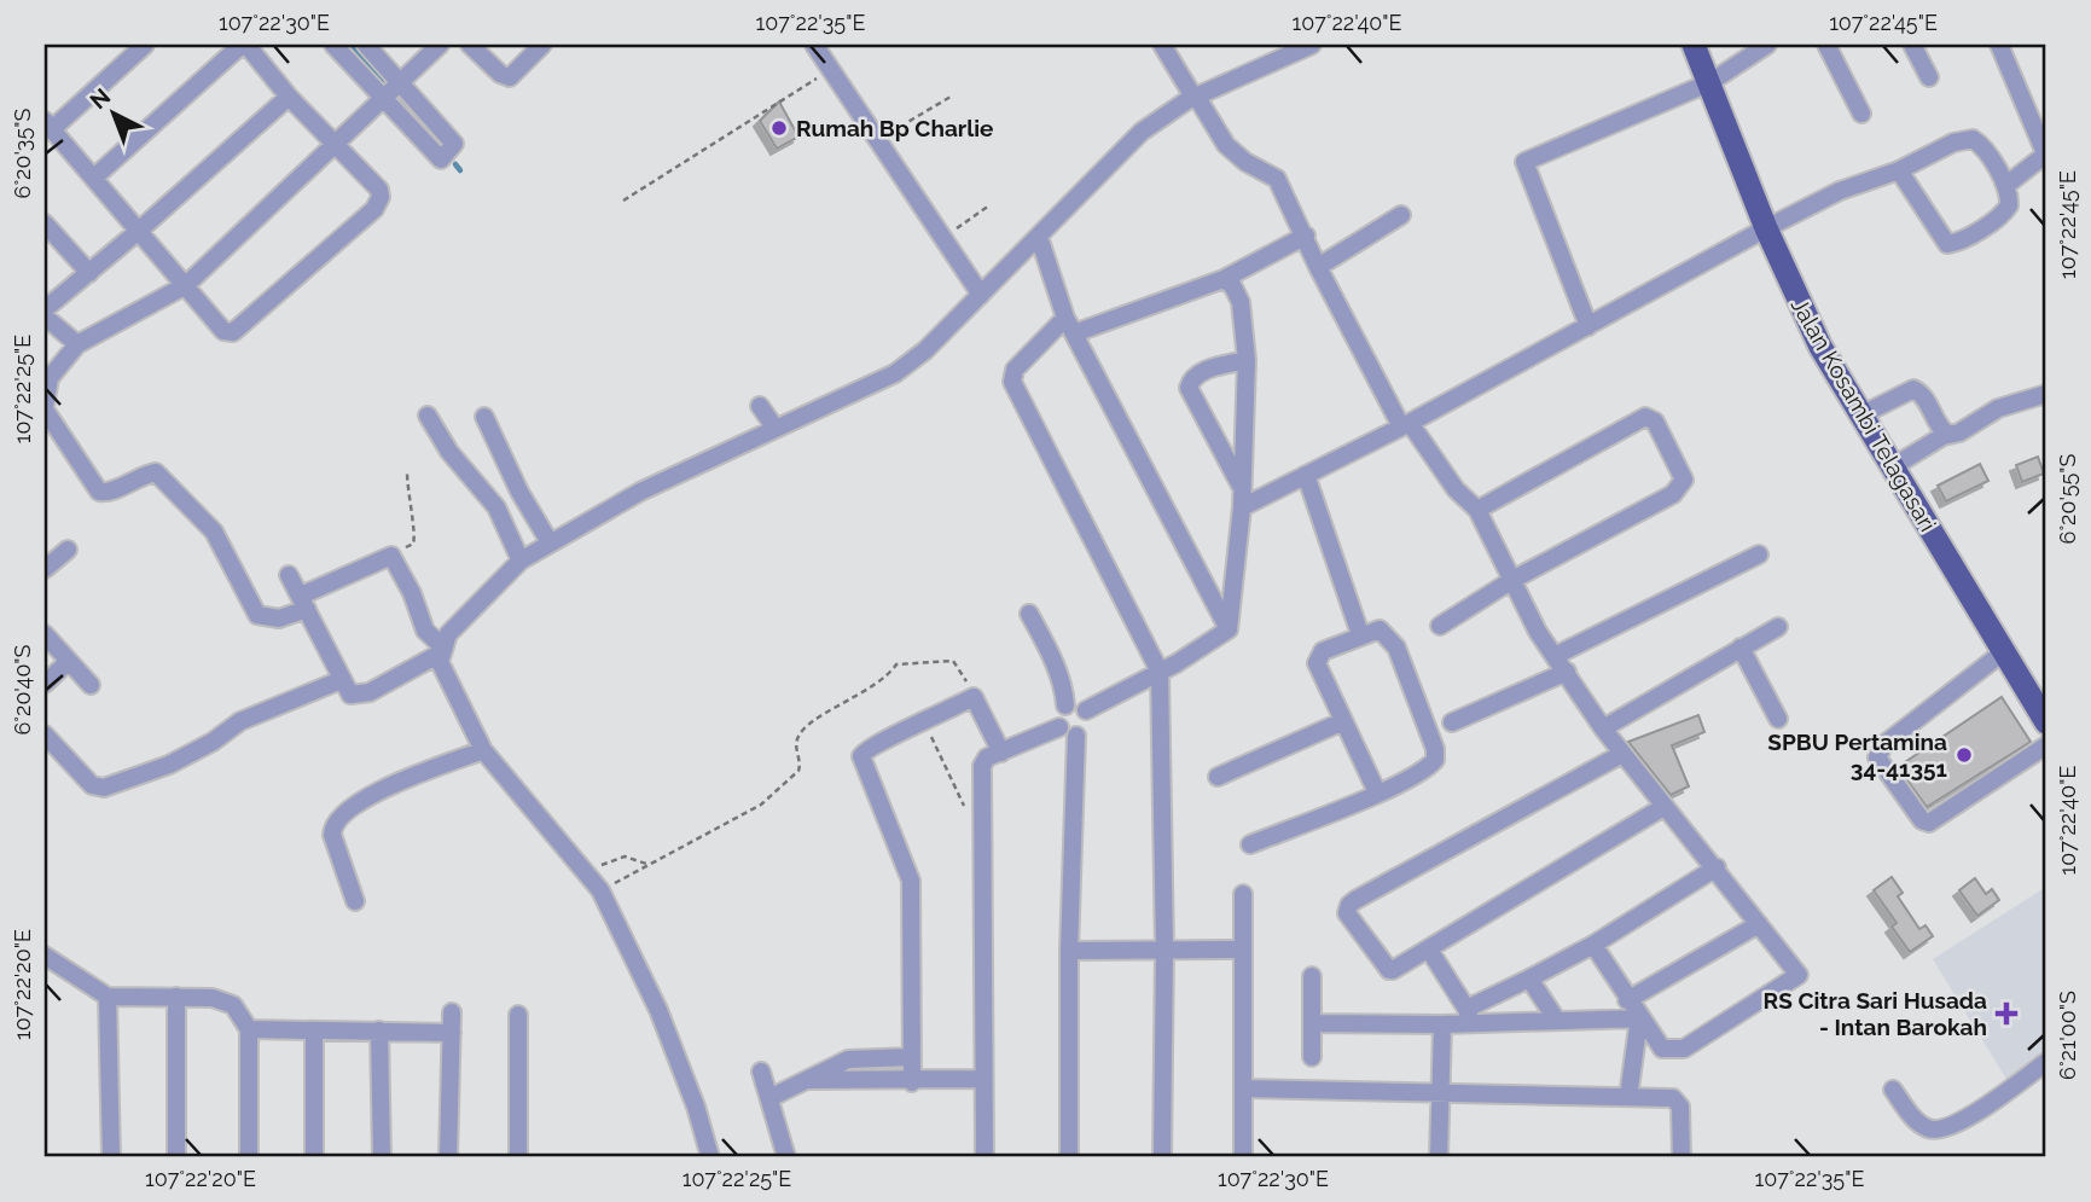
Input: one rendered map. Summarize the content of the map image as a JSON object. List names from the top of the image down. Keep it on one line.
{"streets":{"main road":["Jalan Kosambi Telagasari"]},"places":{"other":["Rumah Bp Charlie","SPBU Pertamina 34-41351"],"health":["RS Citra Sari Husada - Intan Barokah"]},"north":"top left","coordinates":["107°22'30\"E","107°22'35\"E","107°22'40\"E","107°22'45\"E","6°20'35\"S","107°22'25\"E","6°20'55\"S","6°20'40\"S","107°22'20\"E","6°21'00\"S"]}
